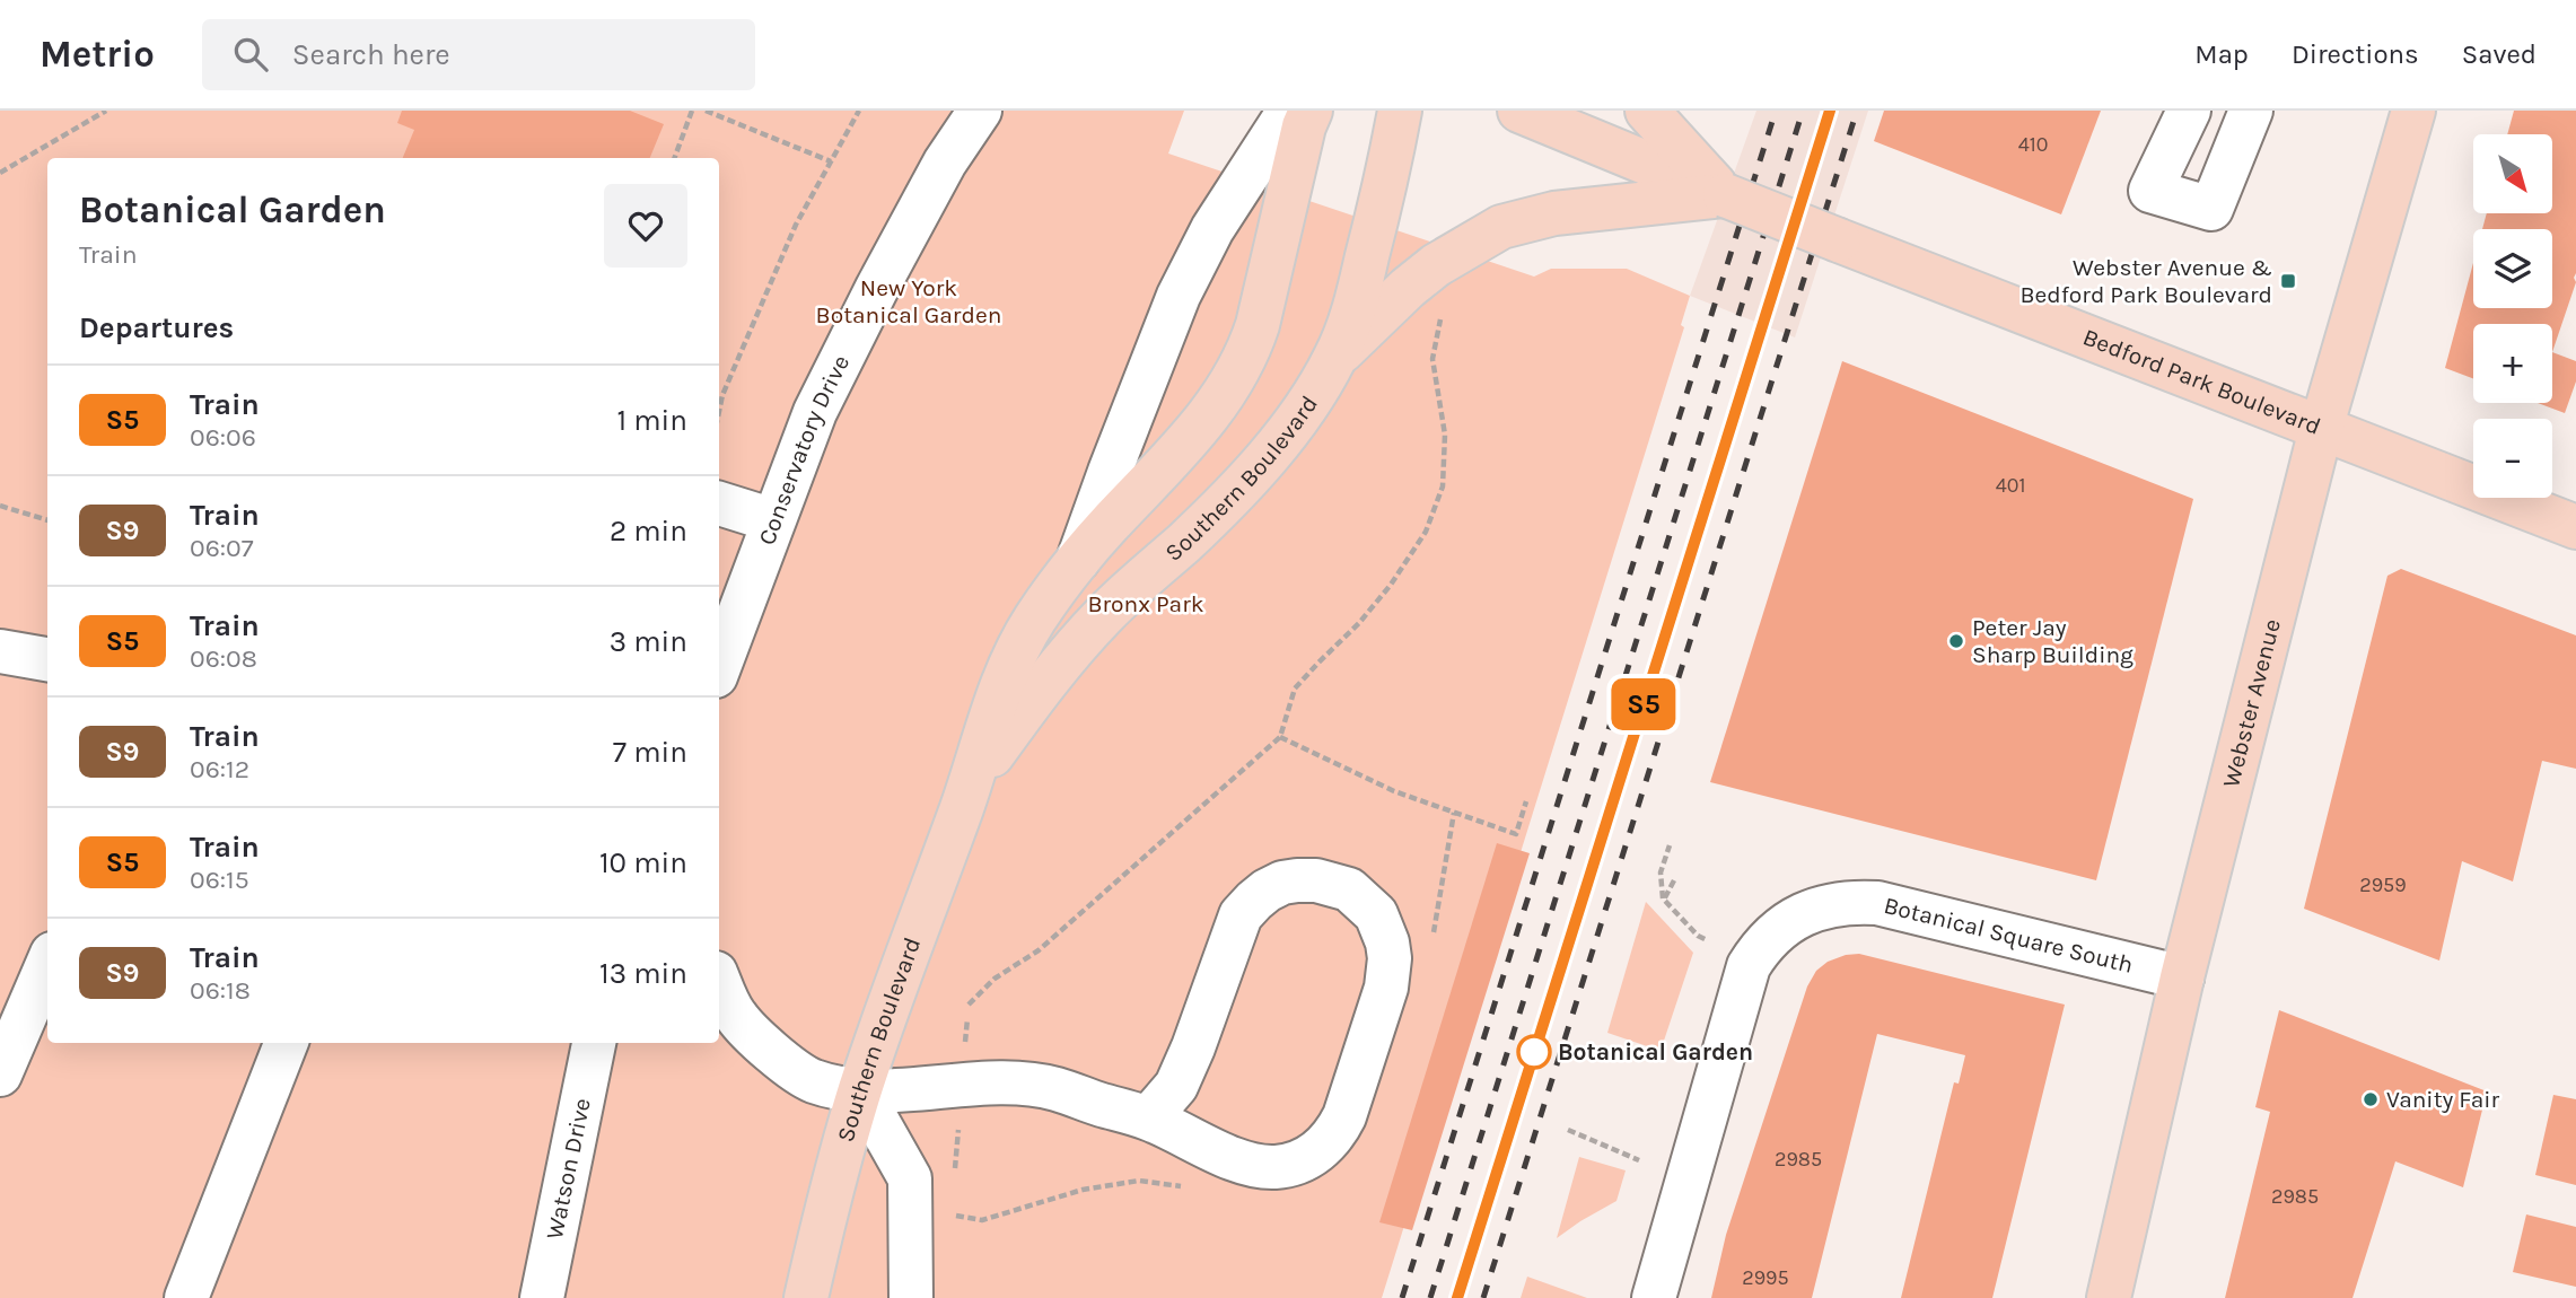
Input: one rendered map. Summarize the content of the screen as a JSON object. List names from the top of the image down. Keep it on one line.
{"streets":{"main road":["Bedford Park Boulevard","Southern Boulevard","Webster Avenue"],"street":["Conservatory Drive","Botanical Square South","Watson Drive"]},"crossings":[["Bedford Park Boulevard","Webster Avenue"],["Webster Avenue","Botanical Square South"]],"parks":["New York Botanical Garden","Bronx Park"],"places":{"transit":["Webster Avenue & Bedford Park Boulevard"],"other":["Peter Jay Sharp Building","Botanical Garden","Vanity Fair"]},"house_numbers":["410","401","2959","2985","2985","2995"],"north":"bottom right","page":{"header":"Metrio","search":"Search here","nav":["Map","Directions","Saved"],"on_map":"S5","map_buttons":["+","−"],"heading":[["Botanical Garden","Train"],"Departures"],"list":[{"mark":"S5","name":"Train","note":"06:06","value":"1 min"},{"mark":"S9","name":"Train","note":"06:07","value":"2 min"},{"mark":"S5","name":"Train","note":"06:08","value":"3 min"},{"mark":"S9","name":"Train","note":"06:12","value":"7 min"},{"mark":"S5","name":"Train","note":"06:15","value":"10 min"},{"mark":"S9","name":"Train","note":"06:18","value":"13 min"}]}}
